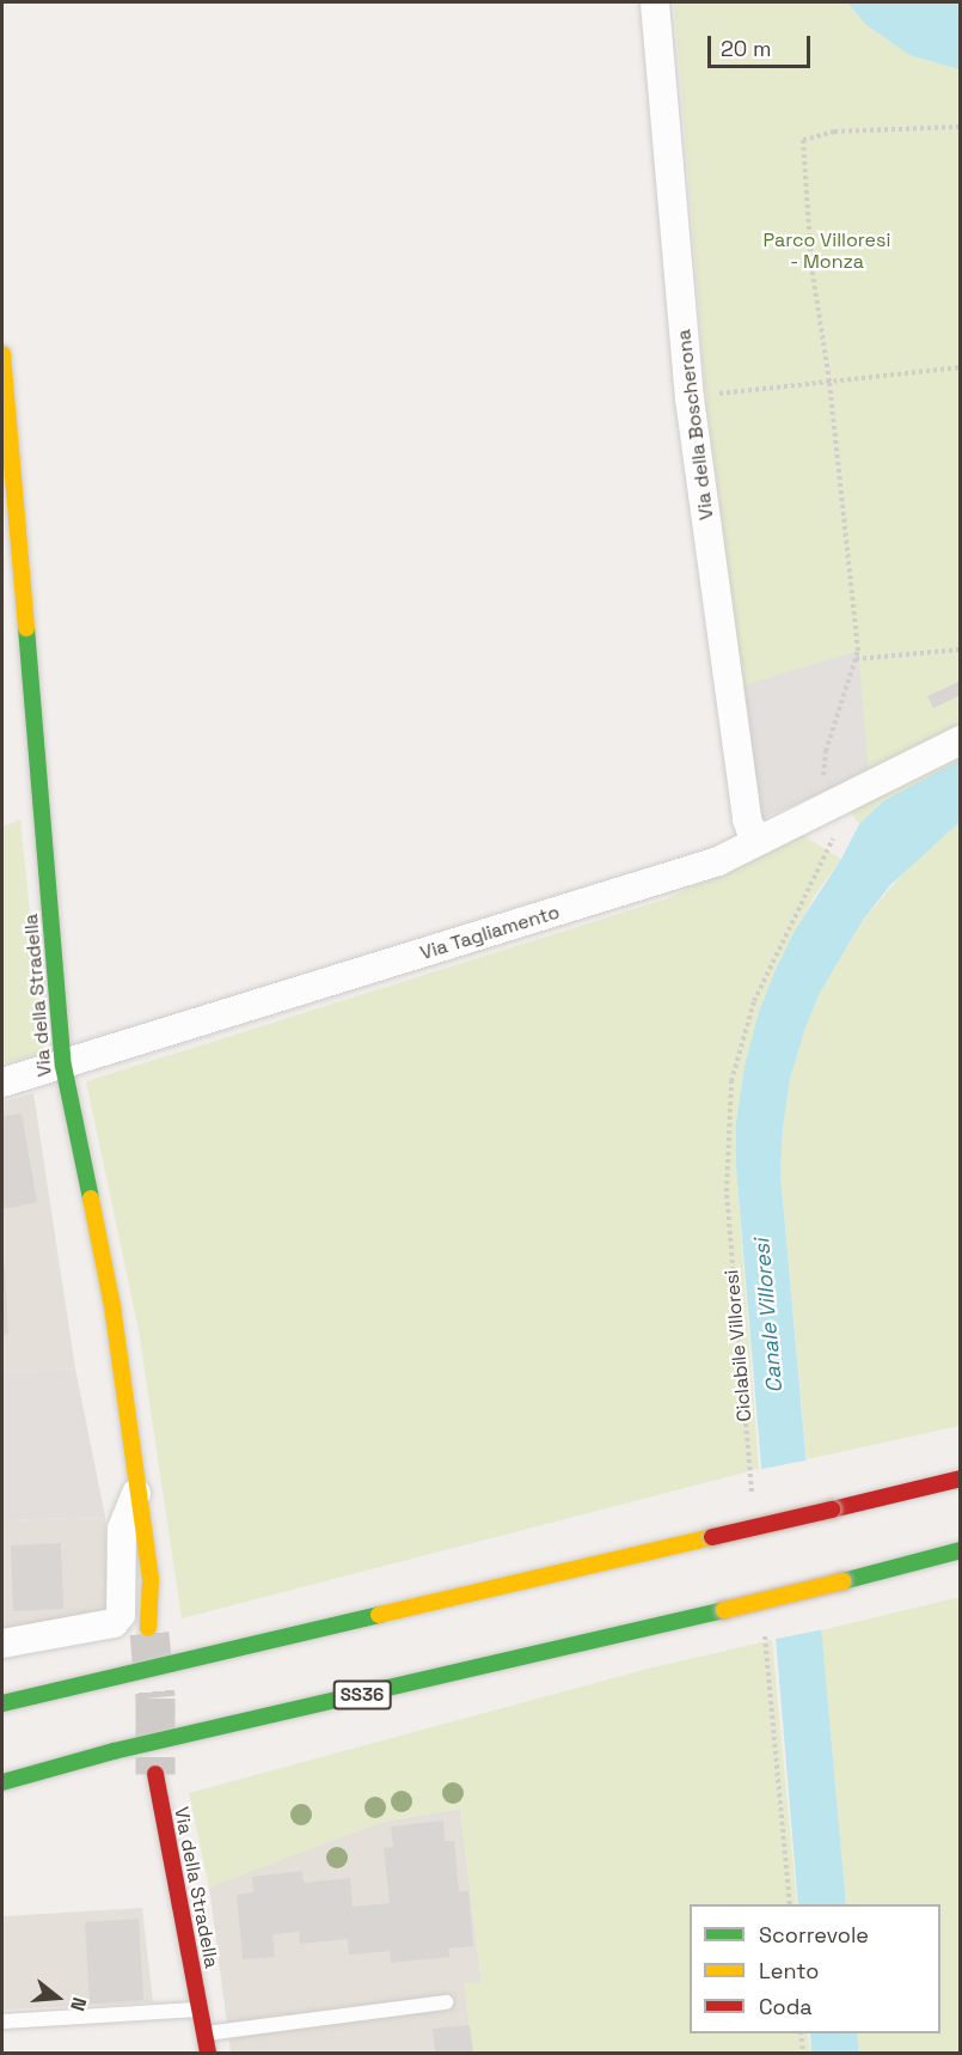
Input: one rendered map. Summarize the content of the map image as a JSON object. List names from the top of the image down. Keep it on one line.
{"streets":{"main road":["Via della Stradella","SS36"],"street":["Via della Boscherona","Via Tagliamento"],"path":["Ciclabile Villoresi"]},"crossings":[["Via della Boscherona","Via Tagliamento"],["Via Tagliamento","Via della Stradella"],["Via Tagliamento","Ciclabile Villoresi"]],"water":["Canale Villoresi"],"parks":["Parco Villoresi - Monza"],"legend":["Scorrevole","Lento","Coda"],"scale_bar":"20 m","north":"right"}
